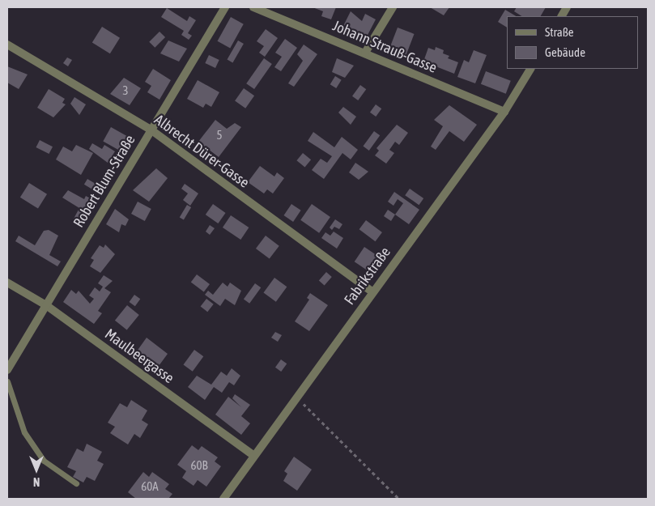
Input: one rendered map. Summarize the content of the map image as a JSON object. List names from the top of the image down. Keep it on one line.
{"streets":{"street":["Johann Strauß-Gasse","Albrecht Dürer-Gasse","Robert Blum-Straße","Fabrikstraße","Maulbeergasse"]},"crossings":[["Johann Strauß-Gasse","Fabrikstraße"],["Albrecht Dürer-Gasse","Robert Blum-Straße"],["Albrecht Dürer-Gasse","Fabrikstraße"],["Robert Blum-Straße","Maulbeergasse"],["Fabrikstraße","Maulbeergasse"]],"house_numbers":["3","5","60B","60A"],"legend":["Straße","Gebäude"],"north":"bottom"}
